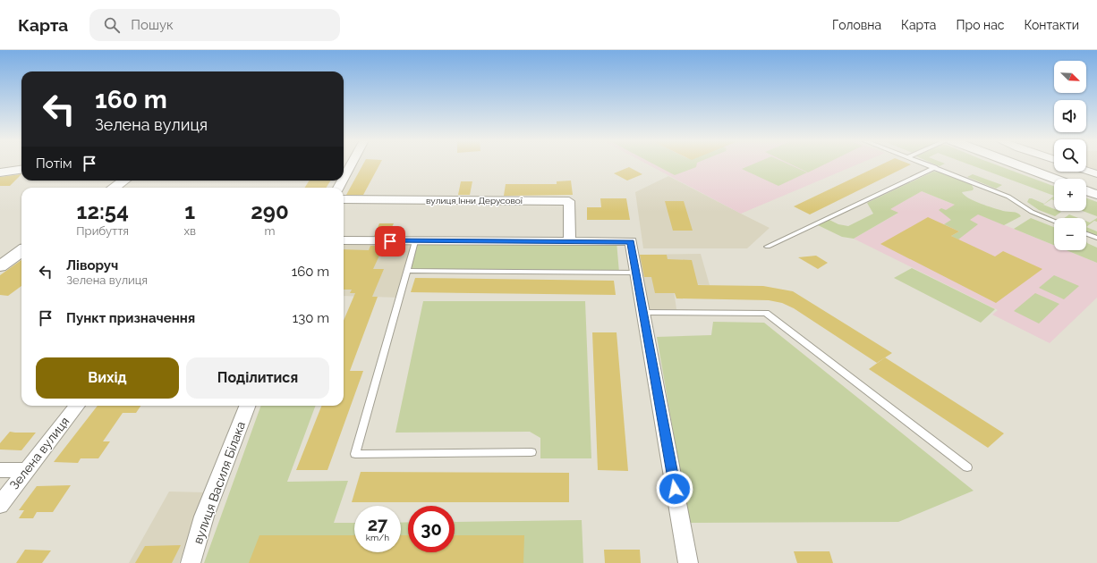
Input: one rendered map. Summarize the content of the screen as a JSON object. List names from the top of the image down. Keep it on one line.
{"streets":{"street":["вулиця Інни Дерусової","Зелена вулиця","вулиця Василя Білака"]},"north":"bottom right","page":{"header":"Карта","search":"Пошук","nav":["Головна","Карта","Про нас","Контакти"],"map_buttons":["+","−"],"turn":["160 m","Зелена вулиця"],"then":"Потім","eta":["12:54","Прибуття","1","хв","290","m"],"list":[{"name":"Ліворуч","note":"Зелена вулиця","value":"160 m"},{"name":"Пункт призначення","value":"130 m"}],"buttons":["Вихід","Поділитися"],"speed":"27 km/h","limit":"30"}}
